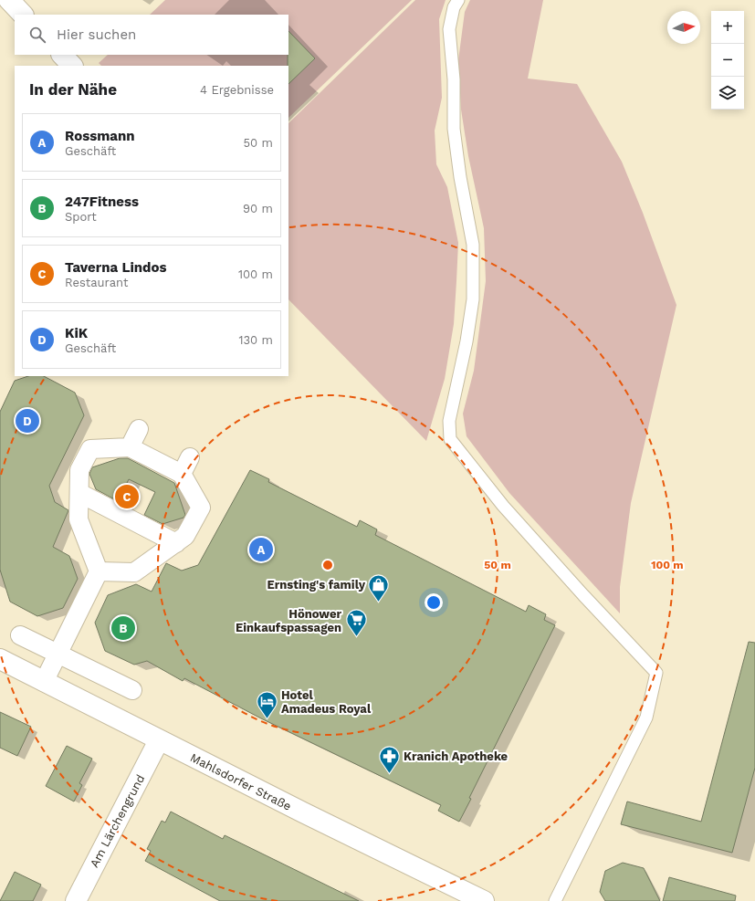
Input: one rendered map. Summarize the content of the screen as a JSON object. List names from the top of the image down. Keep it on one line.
{"streets":{"main road":["Mahlsdorfer Straße","Am Lärchengrund"]},"crossings":[["Mahlsdorfer Straße","Am Lärchengrund"]],"places":{"shop":["Ernsting's family"],"supermarket":["Hönower Einkaufspassagen"],"hotel":["Hotel Amadeus Royal"],"pharmacy":["Kranich Apotheke"]},"north":"right","page":{"map_buttons":["+","−"],"search":"Hier suchen","heading":["In der Nähe","4 Ergebnisse"],"list":[{"mark":"A","name":"Rossmann","note":"Geschäft","value":"50 m"},{"mark":"B","name":"247Fitness","note":"Sport","value":"90 m"},{"mark":"C","name":"Taverna Lindos","note":"Restaurant","value":"100 m"},{"mark":"D","name":"KiK","note":"Geschäft","value":"130 m"}],"pins":["D","C","A","B"]},"rings":["50 m","100 m"]}
